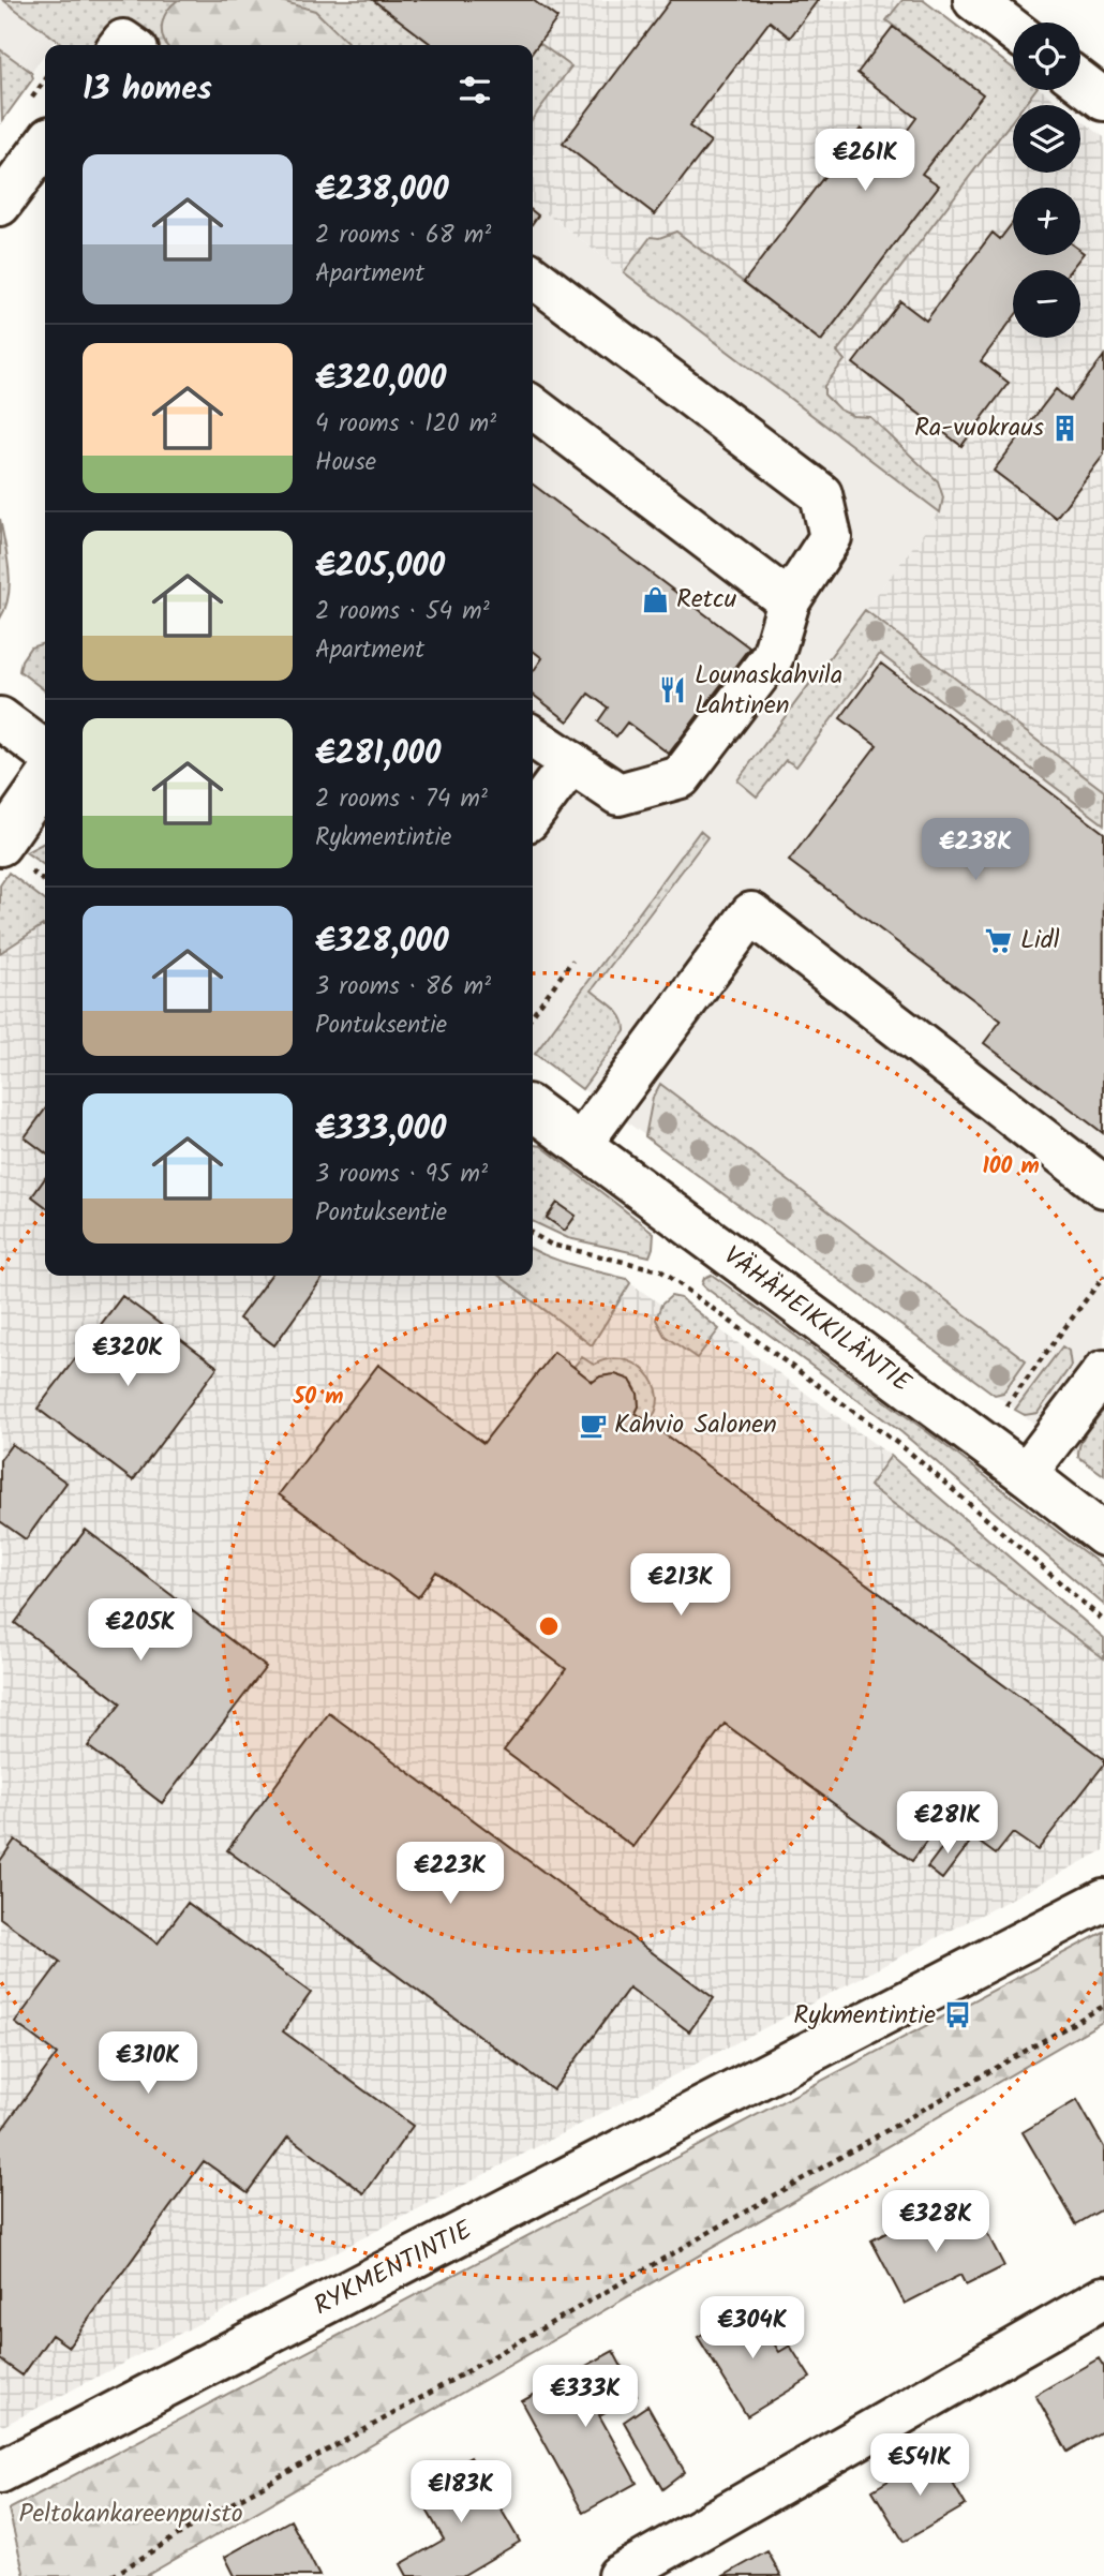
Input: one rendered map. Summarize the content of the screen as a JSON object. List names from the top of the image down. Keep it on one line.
{"streets":{"street":["VÄHÄHEIKKILÄNTIE","RYKMENTINTIE"]},"parks":["Peltokankareenpuisto"],"places":{"building":["Ra-vuokraus"],"shop":["Retcu"],"restaurant":["Lounaskahvila Lahtinen"],"supermarket":["Lidl"],"cafe":["Kahvio Salonen"],"bus stop":["Rykmentintie"]},"page":{"map_buttons":["+","−"],"heading":"13 homes","price":["€261K","€238K","€320K","€213K","€205K","€281K","€223K","€310K","€328K","€304K","€333K","€541K","€183K"],"list":[{"name":"€238,000","note":"2 rooms · 68 m² · Apartment"},{"name":"€320,000","note":"4 rooms · 120 m² · House"},{"name":"€205,000","note":"2 rooms · 54 m² · Apartment"},{"name":"€281,000","note":"2 rooms · 74 m² · Rykmentintie"},{"name":"€328,000","note":"3 rooms · 86 m² · Pontuksentie"},{"name":"€333,000","note":"3 rooms · 95 m² · Pontuksentie"}]},"rings":["100 m","50 m"]}
